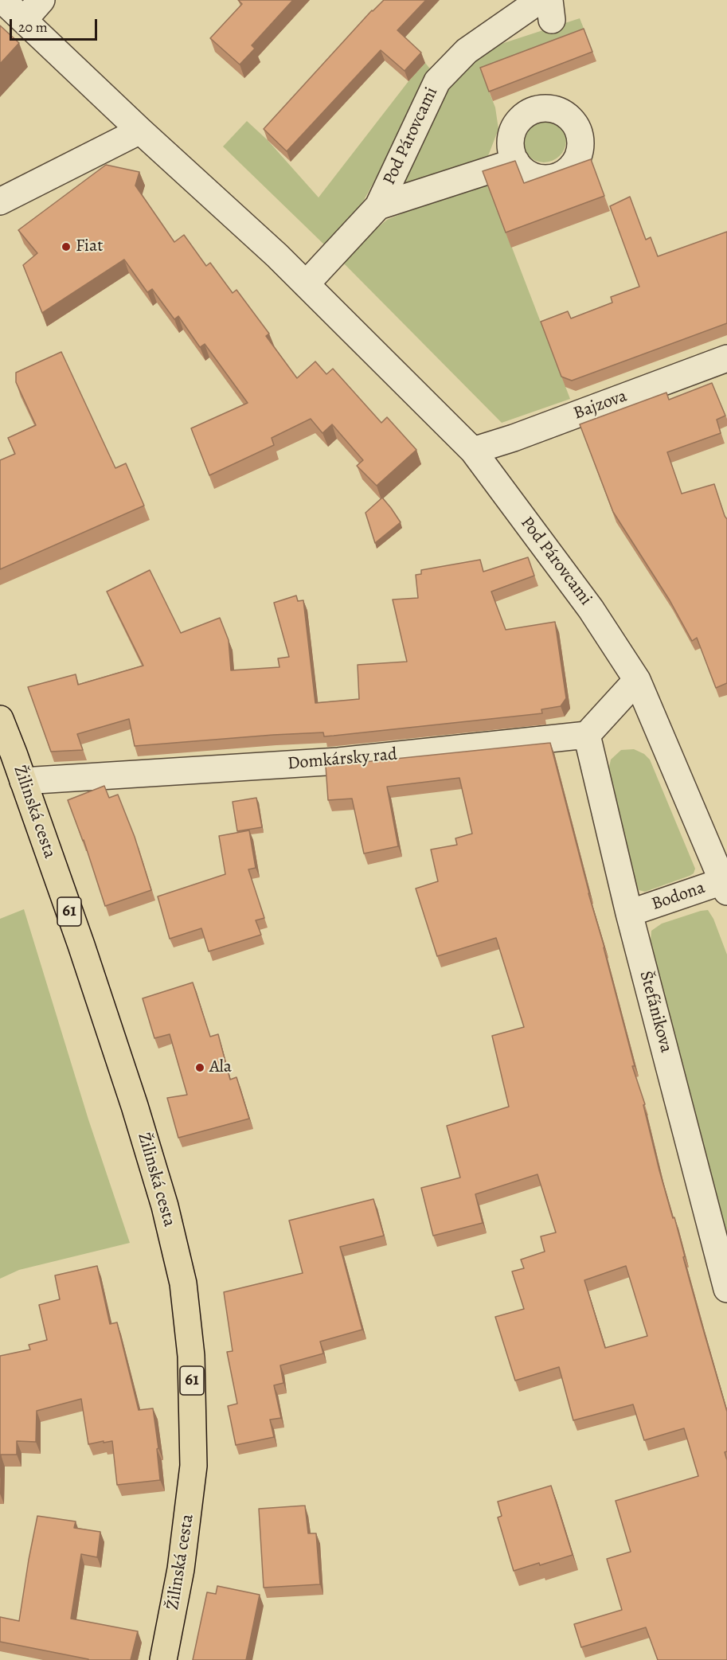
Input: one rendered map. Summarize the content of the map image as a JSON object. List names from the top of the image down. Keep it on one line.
{"streets":{"main road":["Žilinská cesta","61"],"street":["Pod Párovcami","Bajzova","Domkársky rad","Bodona","Štefánikova"]},"crossings":[["Pod Párovcami","Bajzova"],["Pod Párovcami","Bodona"],["Domkársky rad","Žilinská cesta"],["Domkársky rad","Štefánikova"],["Bodona","Štefánikova"]],"places":["Fiat","Ala"],"scale_bar":"20 m"}
